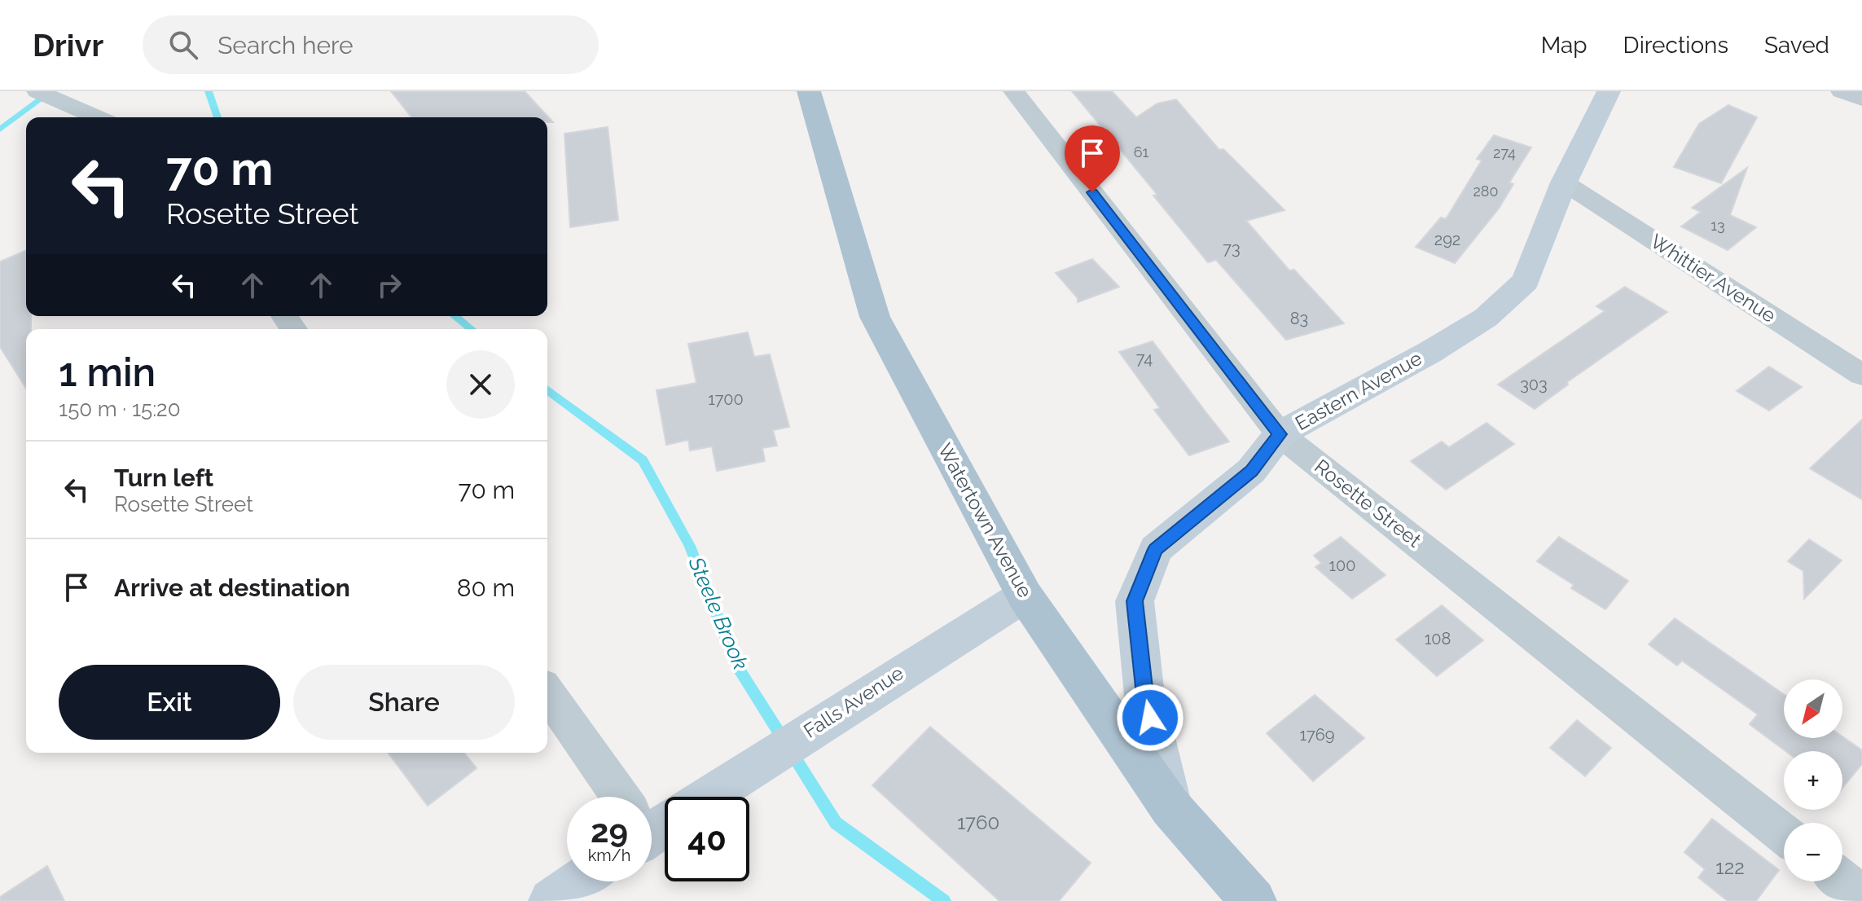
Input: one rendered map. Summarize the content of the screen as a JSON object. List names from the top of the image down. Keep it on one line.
{"streets":{"main road":["Watertown Avenue"],"street":["Whittier Avenue","Eastern Avenue","Rosette Street","Falls Avenue"]},"crossings":[["Whittier Avenue","Eastern Avenue"],["Eastern Avenue","Rosette Street"],["Eastern Avenue","Watertown Avenue"],["Watertown Avenue","Falls Avenue"]],"water":["Steele Brook"],"house_numbers":["61","274","280","13","292","73","83","74","303","1700","100","108","1769","1760","122"],"north":"bottom left","page":{"header":"Drivr","search":"Search here","nav":["Map","Directions","Saved"],"turn":["70 m","Rosette Street"],"heading":["1 min","150 m · 15:20"],"list":[{"name":"Turn left","note":"Rosette Street","value":"70 m"},{"name":"Arrive at destination","value":"80 m"}],"buttons":["Exit","Share"],"map_buttons":["+","−"],"speed":"29 km/h","limit":"40"}}
